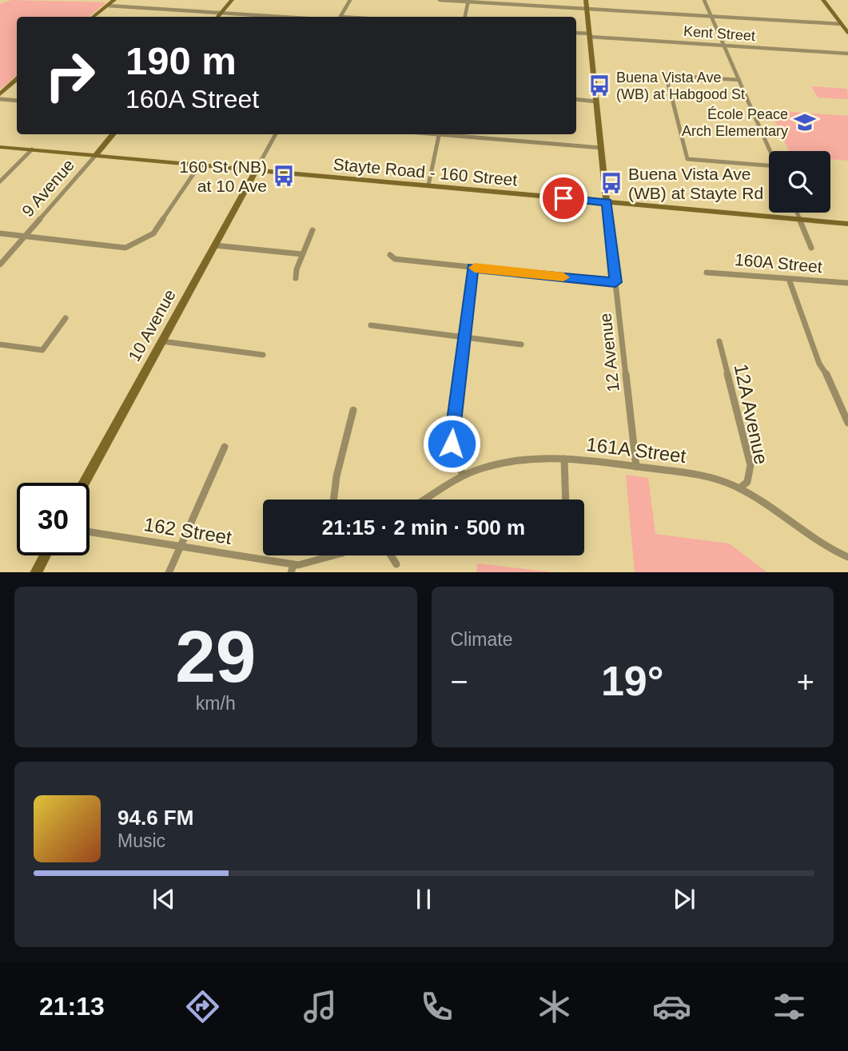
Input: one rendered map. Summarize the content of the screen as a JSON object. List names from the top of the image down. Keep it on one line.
{"streets":{"street":["Kent Street","Stayte Road - 160 Street","9 Avenue","160A Street","10 Avenue","12 Avenue","12A Avenue","161A Street","162 Street"]},"crossings":[["Stayte Road - 160 Street","9 Avenue"],["Stayte Road - 160 Street","10 Avenue"],["Stayte Road - 160 Street","12 Avenue"],["12 Avenue","161A Street"],["12A Avenue","161A Street"]],"places":{"bus stop":["Buena Vista Ave (WB) at Habgood St","160 St (NB) at 10 Ave","Buena Vista Ave (WB) at Stayte Rd"],"school or university":["École Peace Arch Elementary"]},"page":{"turn":["190 m","160A Street"],"limit":"30","trip":"21:15 · 2 min · 500 m","tile":[["29","km/h"],"Climate"],"heat":["−","19°","+"],"song":["94.6 FM","Music"],"tabs":"21:13"}}
